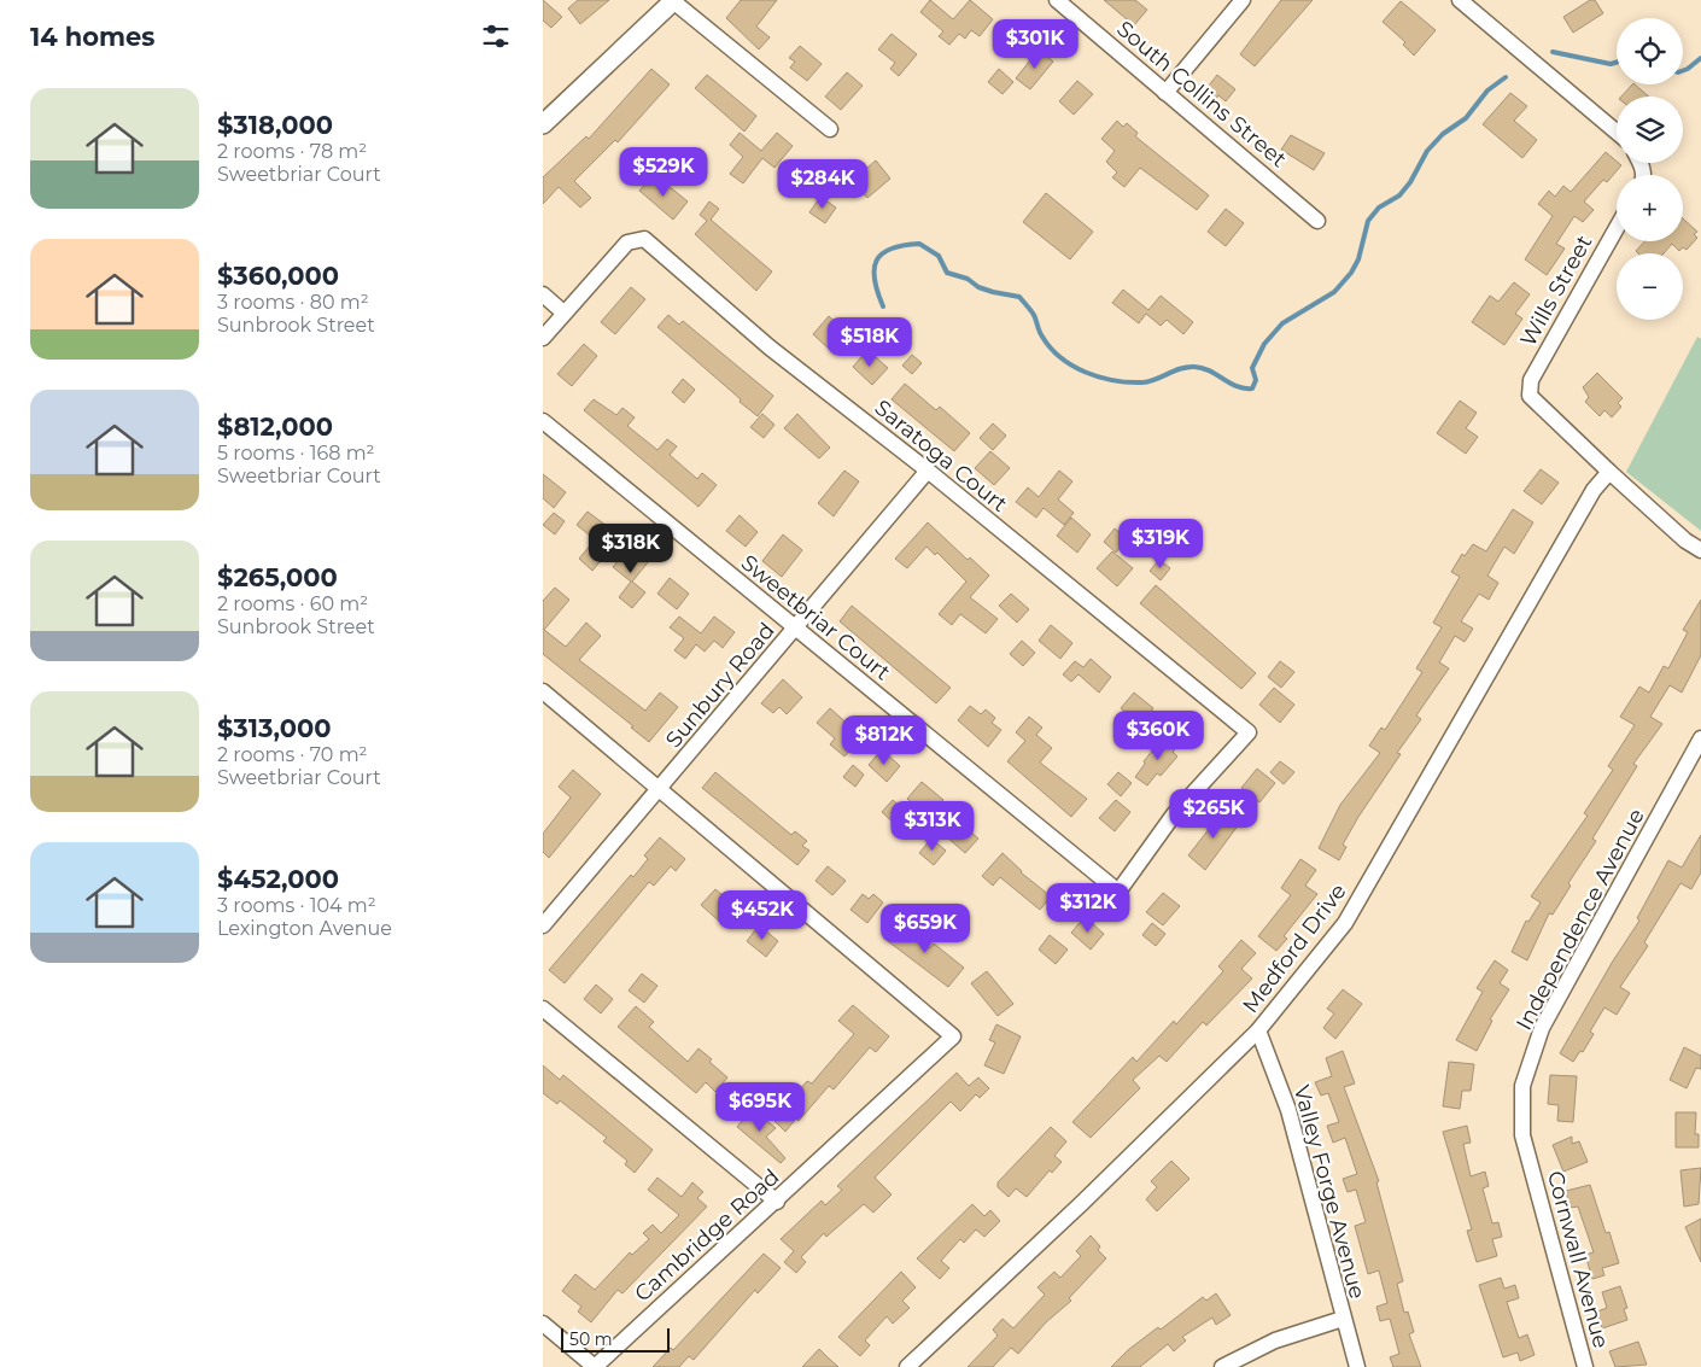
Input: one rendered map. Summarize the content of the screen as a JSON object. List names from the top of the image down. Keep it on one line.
{"streets":{"street":["South Collins Street","Wills Street","Saratoga Court","Sweetbriar Court","Sunbury Road","Independence Avenue","Medford Drive","Valley Forge Avenue","Cambridge Road","Cornwall Avenue"]},"crossings":[["Wills Street","Medford Drive"],["Saratoga Court","Sweetbriar Court"],["Saratoga Court","Sunbury Road"],["Sweetbriar Court","Sunbury Road"],["Sunbury Road","Cambridge Road"],["Independence Avenue","Cornwall Avenue"],["Medford Drive","Valley Forge Avenue"]],"scale_bar":"50 m","page":{"heading":"14 homes","map_buttons":["+","−"],"price":["$301K","$529K","$284K","$518K","$319K","$318K","$360K","$812K","$265K","$313K","$312K","$452K","$659K","$695K"],"list":[{"name":"$318,000","note":"2 rooms · 78 m² · Sweetbriar Court"},{"name":"$360,000","note":"3 rooms · 80 m² · Sunbrook Street"},{"name":"$812,000","note":"5 rooms · 168 m² · Sweetbriar Court"},{"name":"$265,000","note":"2 rooms · 60 m² · Sunbrook Street"},{"name":"$313,000","note":"2 rooms · 70 m² · Sweetbriar Court"},{"name":"$452,000","note":"3 rooms · 104 m² · Lexington Avenue"}],"scale":"50 m"}}
